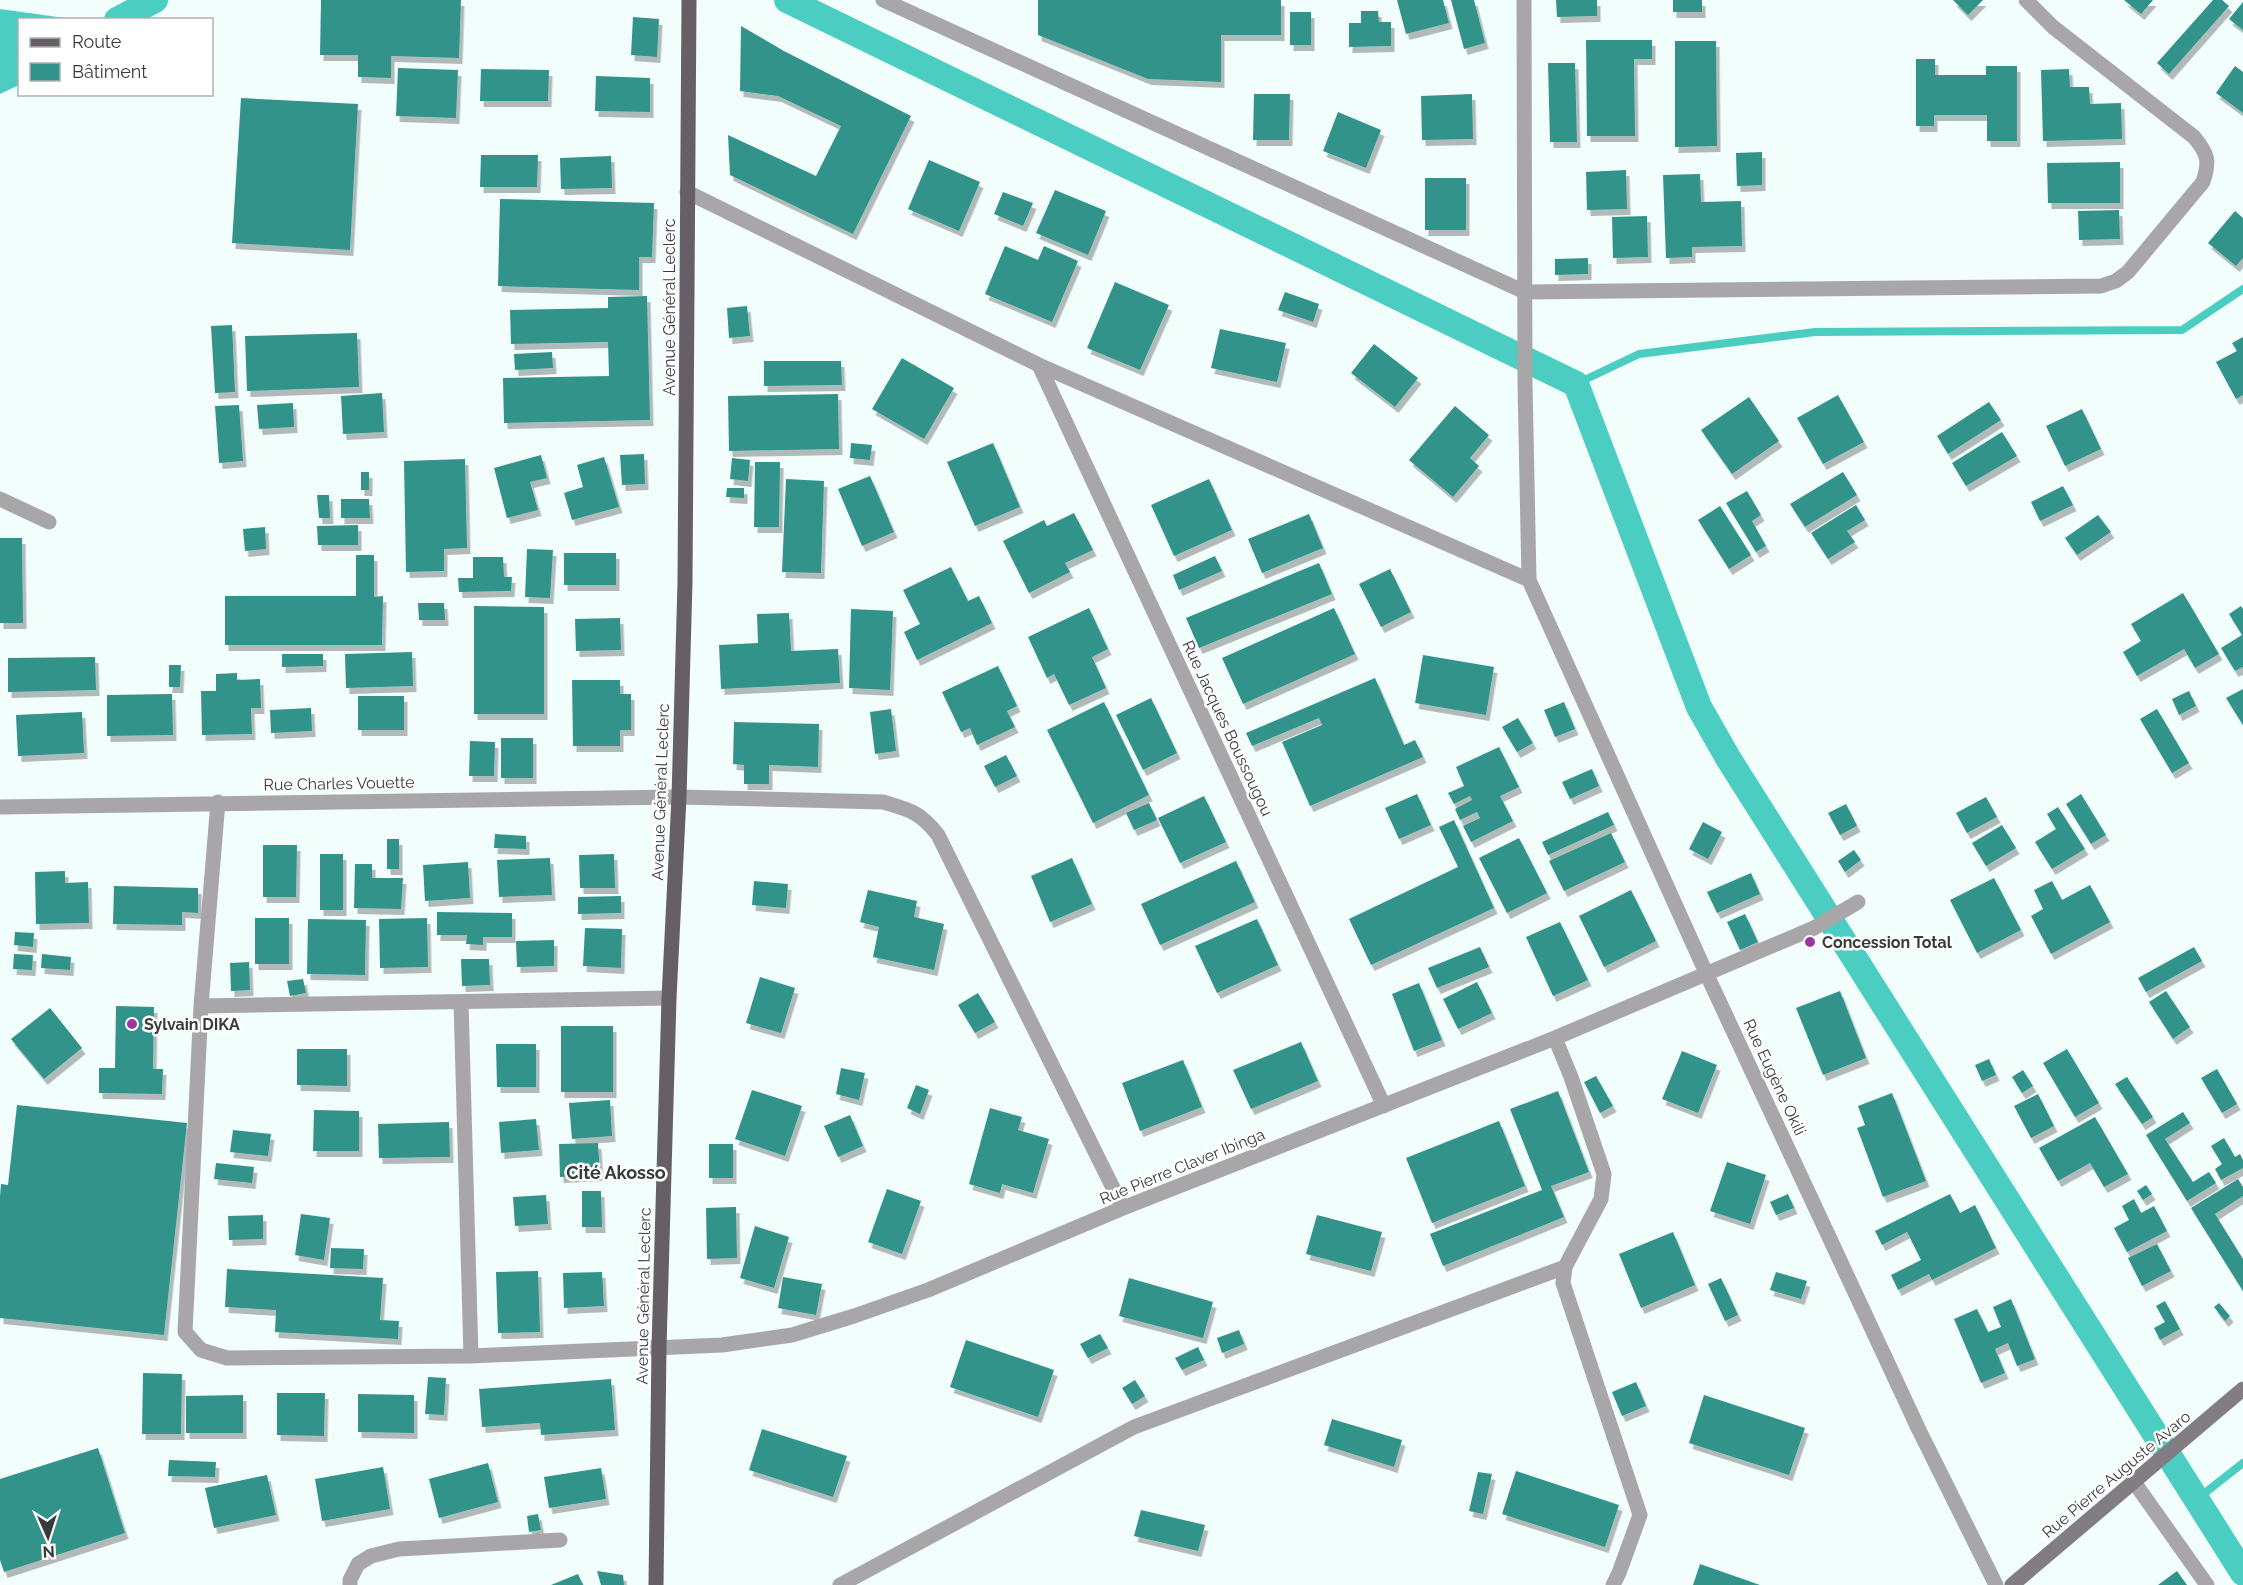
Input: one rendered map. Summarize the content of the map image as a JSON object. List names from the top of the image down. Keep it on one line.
{"streets":{"main road":["Avenue Général Leclerc"],"street":["Rue Jacques Boussougou","Rue Charles Vouette","Rue Eugène Okili","Rue Pierre Claver Ibinga","Rue Pierre Auguste Avaro"]},"crossings":[["Avenue Général Leclerc","Rue Charles Vouette"],["Avenue Général Leclerc","Rue Pierre Claver Ibinga"],["Rue Jacques Boussougou","Rue Pierre Claver Ibinga"],["Rue Charles Vouette","Rue Pierre Claver Ibinga"],["Rue Eugène Okili","Rue Pierre Claver Ibinga"]],"districts":["Cité Akosso"],"places":["Concession Total","Sylvain DIKA"],"legend":["Route","Bâtiment"],"north":"bottom"}
